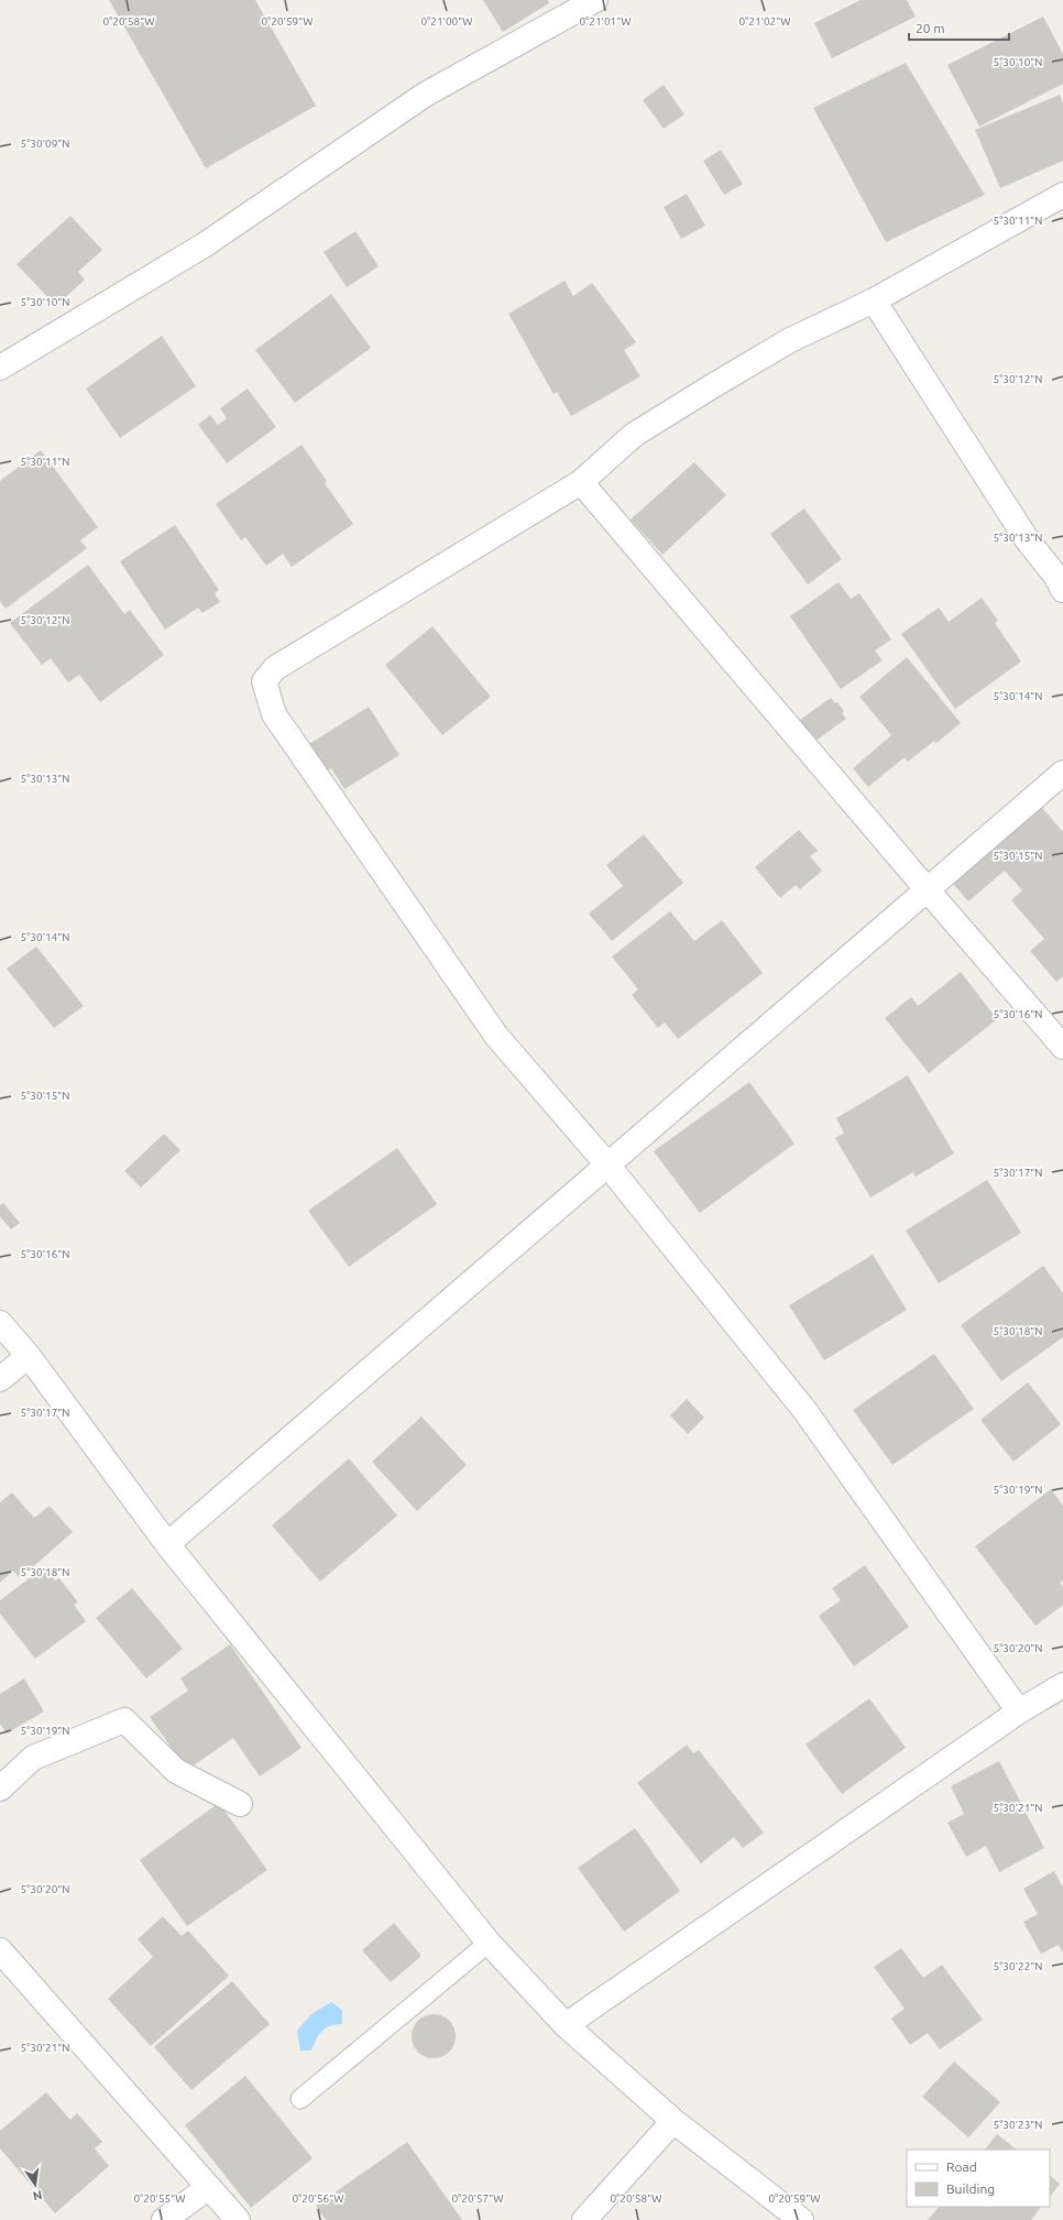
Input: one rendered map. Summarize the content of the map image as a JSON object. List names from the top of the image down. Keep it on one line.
{"legend":["Road","Building"],"scale_bar":"20 m","north":"bottom","coordinates":["0°20'58\"W","0°20'59\"W","0°21'00\"W","0°21'01\"W","0°21'02\"W","5°30'10\"N","5°30'09\"N","5°30'11\"N","5°30'12\"N","5°30'13\"N","5°30'14\"N","5°30'15\"N","5°30'16\"N","5°30'17\"N","5°30'18\"N","5°30'19\"N","5°30'20\"N","5°30'21\"N","5°30'22\"N","5°30'23\"N","0°20'55\"W","0°20'56\"W","0°20'57\"W"]}
